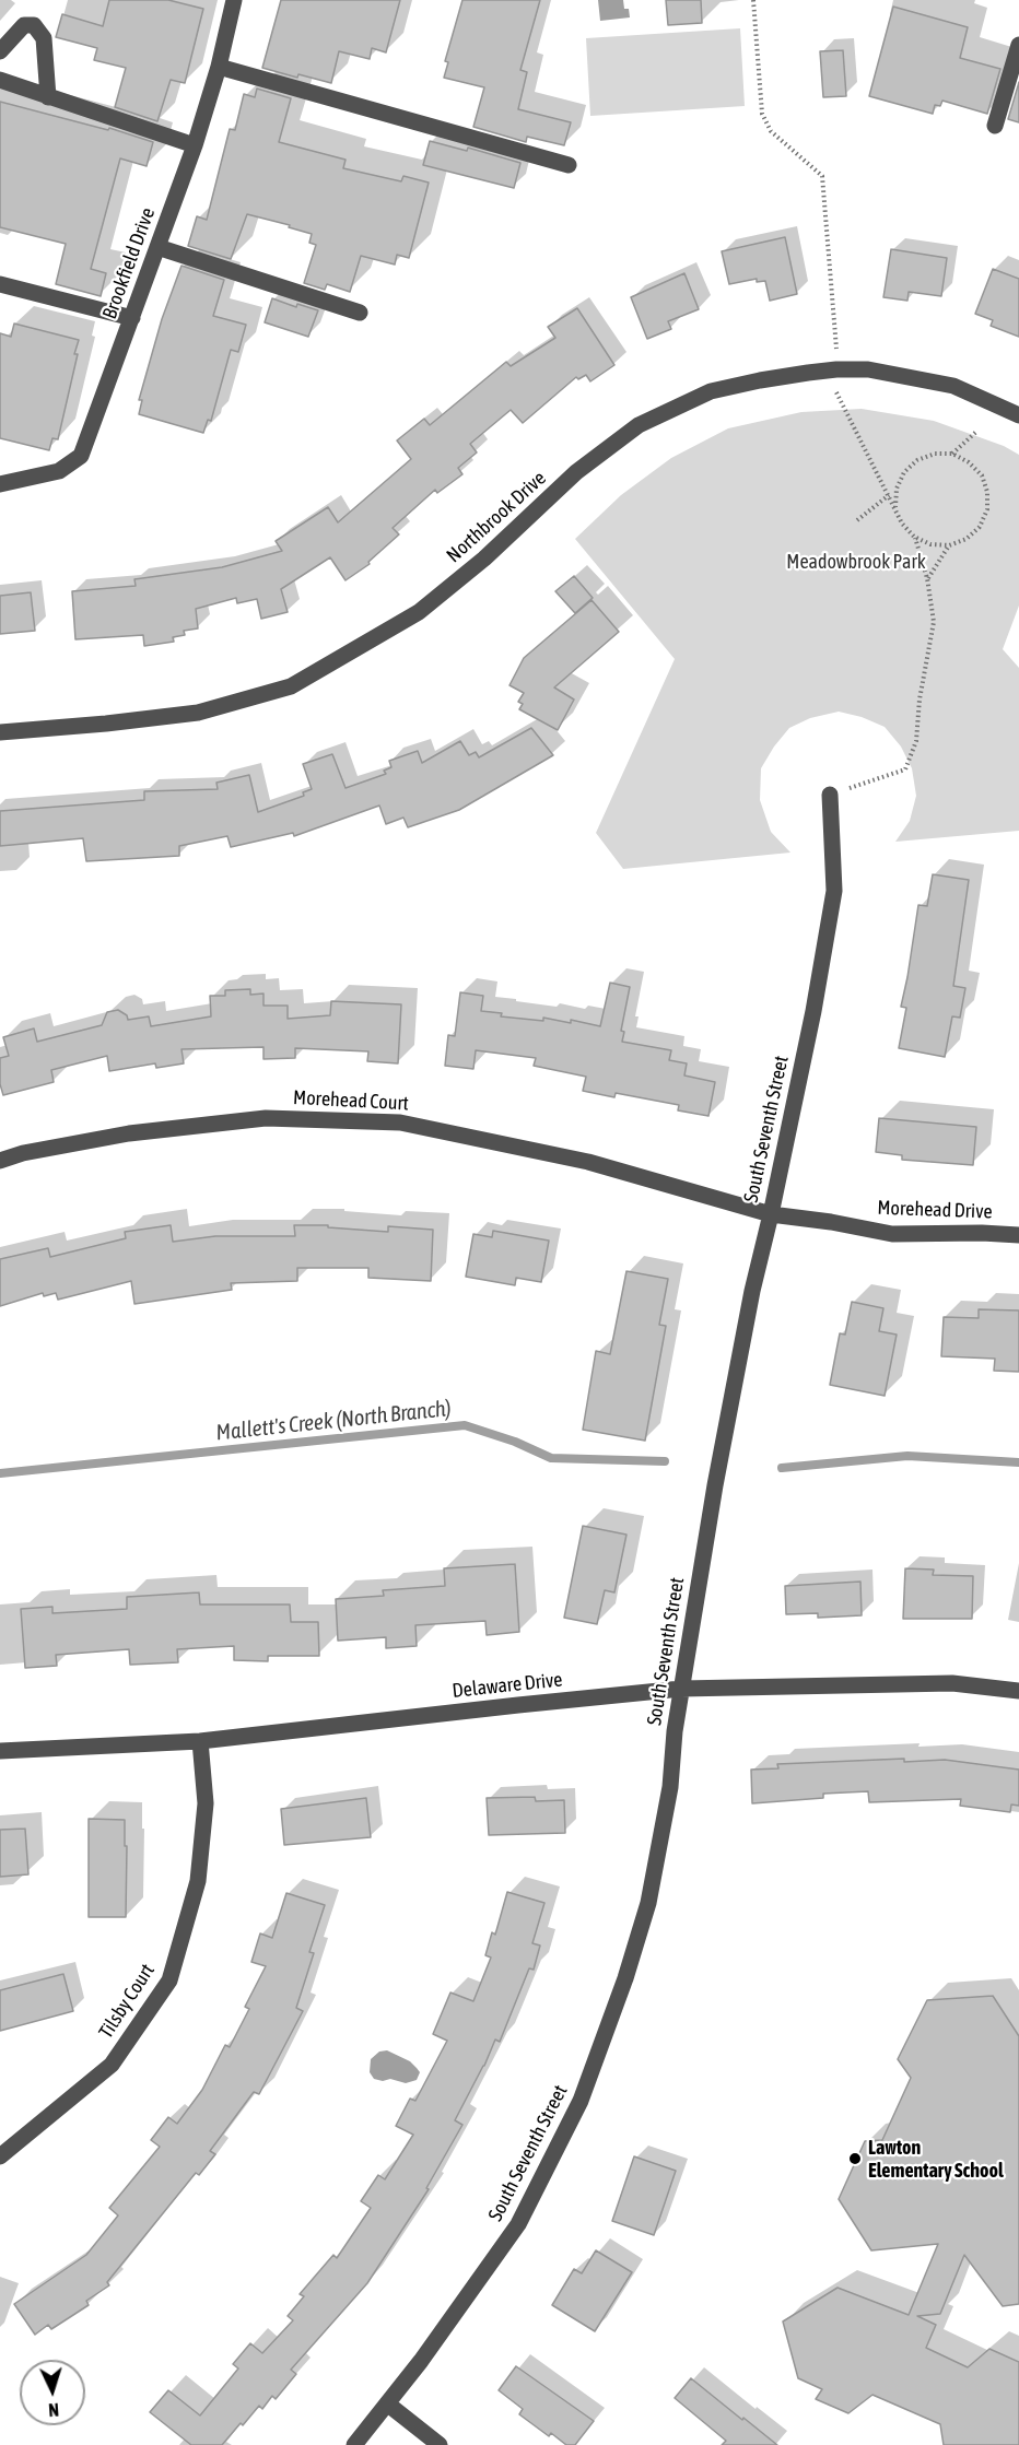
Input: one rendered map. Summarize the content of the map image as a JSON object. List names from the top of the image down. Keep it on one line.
{"streets":{"street":["Brookfield Drive","Northbrook Drive","Morehead Court","South Seventh Street","Morehead Drive","Delaware Drive","Tilsby Court"]},"crossings":[["Morehead Court","South Seventh Street"],["Morehead Court","Morehead Drive"],["South Seventh Street","Morehead Drive"],["South Seventh Street","Delaware Drive"],["Delaware Drive","Tilsby Court"]],"water":["Mallett's Creek (North Branch)"],"parks":["Meadowbrook Park"],"places":["Lawton Elementary School"],"north":"bottom"}
